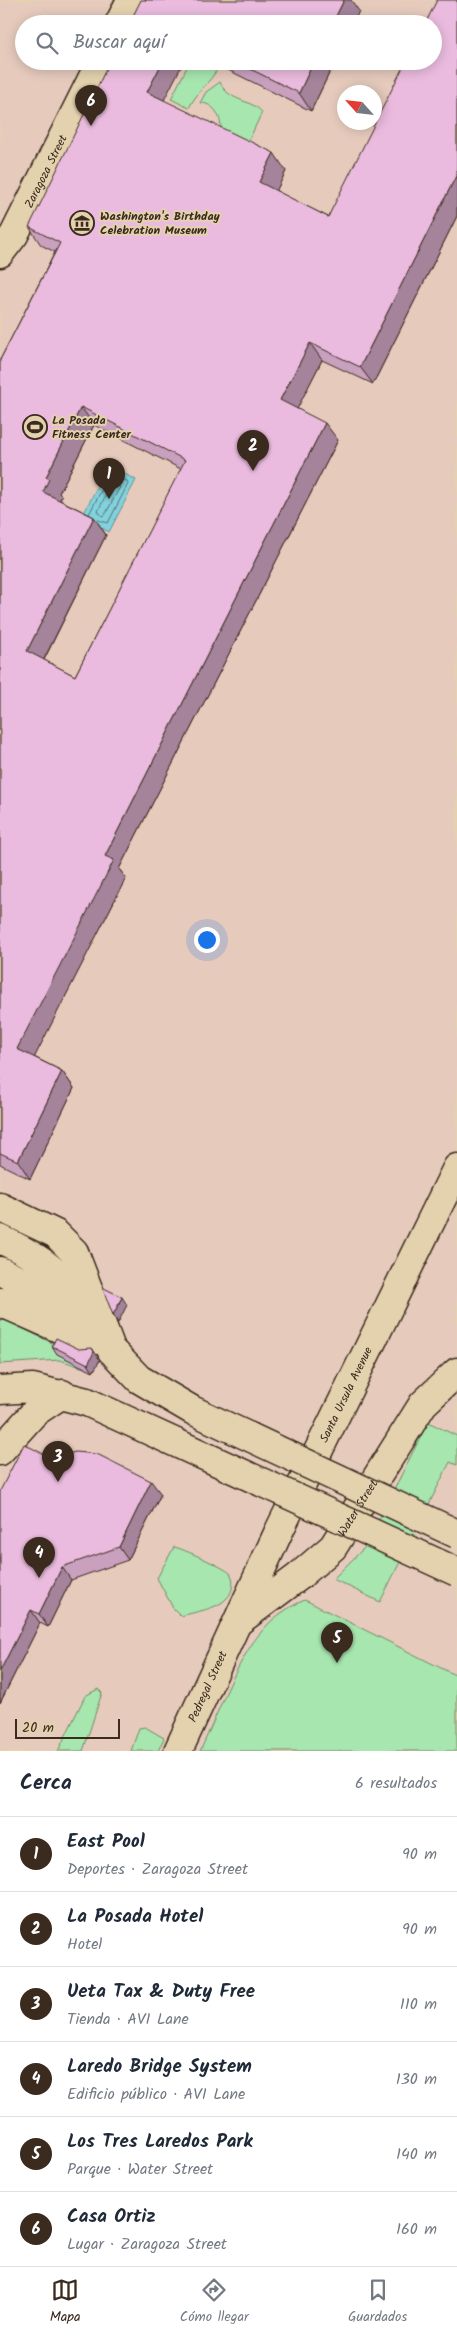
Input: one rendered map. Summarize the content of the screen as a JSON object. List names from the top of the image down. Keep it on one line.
{"streets":{"main road":["Zaragoza Street","Santa Ursula Avenue","Water Street","Pedregal Street"]},"crossings":[["Santa Ursula Avenue","Water Street"],["Santa Ursula Avenue","Pedregal Street"],["Water Street","Pedregal Street"]],"places":{"museum":["Washington's Birthday Celebration Museum"],"sports":["La Posada Fitness Center"]},"scale_bar":"20 m","north":"top left","page":{"search":"Buscar aquí","pins":["6","2","1","3","4","5"],"scale":"20 m","heading":["Cerca","6 resultados"],"list":[{"mark":"1","name":"East Pool","note":"Deportes · Zaragoza Street","value":"90 m"},{"mark":"2","name":"La Posada Hotel","note":"Hotel","value":"90 m"},{"mark":"3","name":"Ueta Tax & Duty Free","note":"Tienda · AVI Lane","value":"110 m"},{"mark":"4","name":"Laredo Bridge System","note":"Edificio público · AVI Lane","value":"130 m"},{"mark":"5","name":"Los Tres Laredos Park","note":"Parque · Water Street","value":"140 m"},{"mark":"6","name":"Casa Ortiz","note":"Lugar · Zaragoza Street","value":"160 m"}],"nav":["Mapa","Cómo llegar","Guardados"]}}
